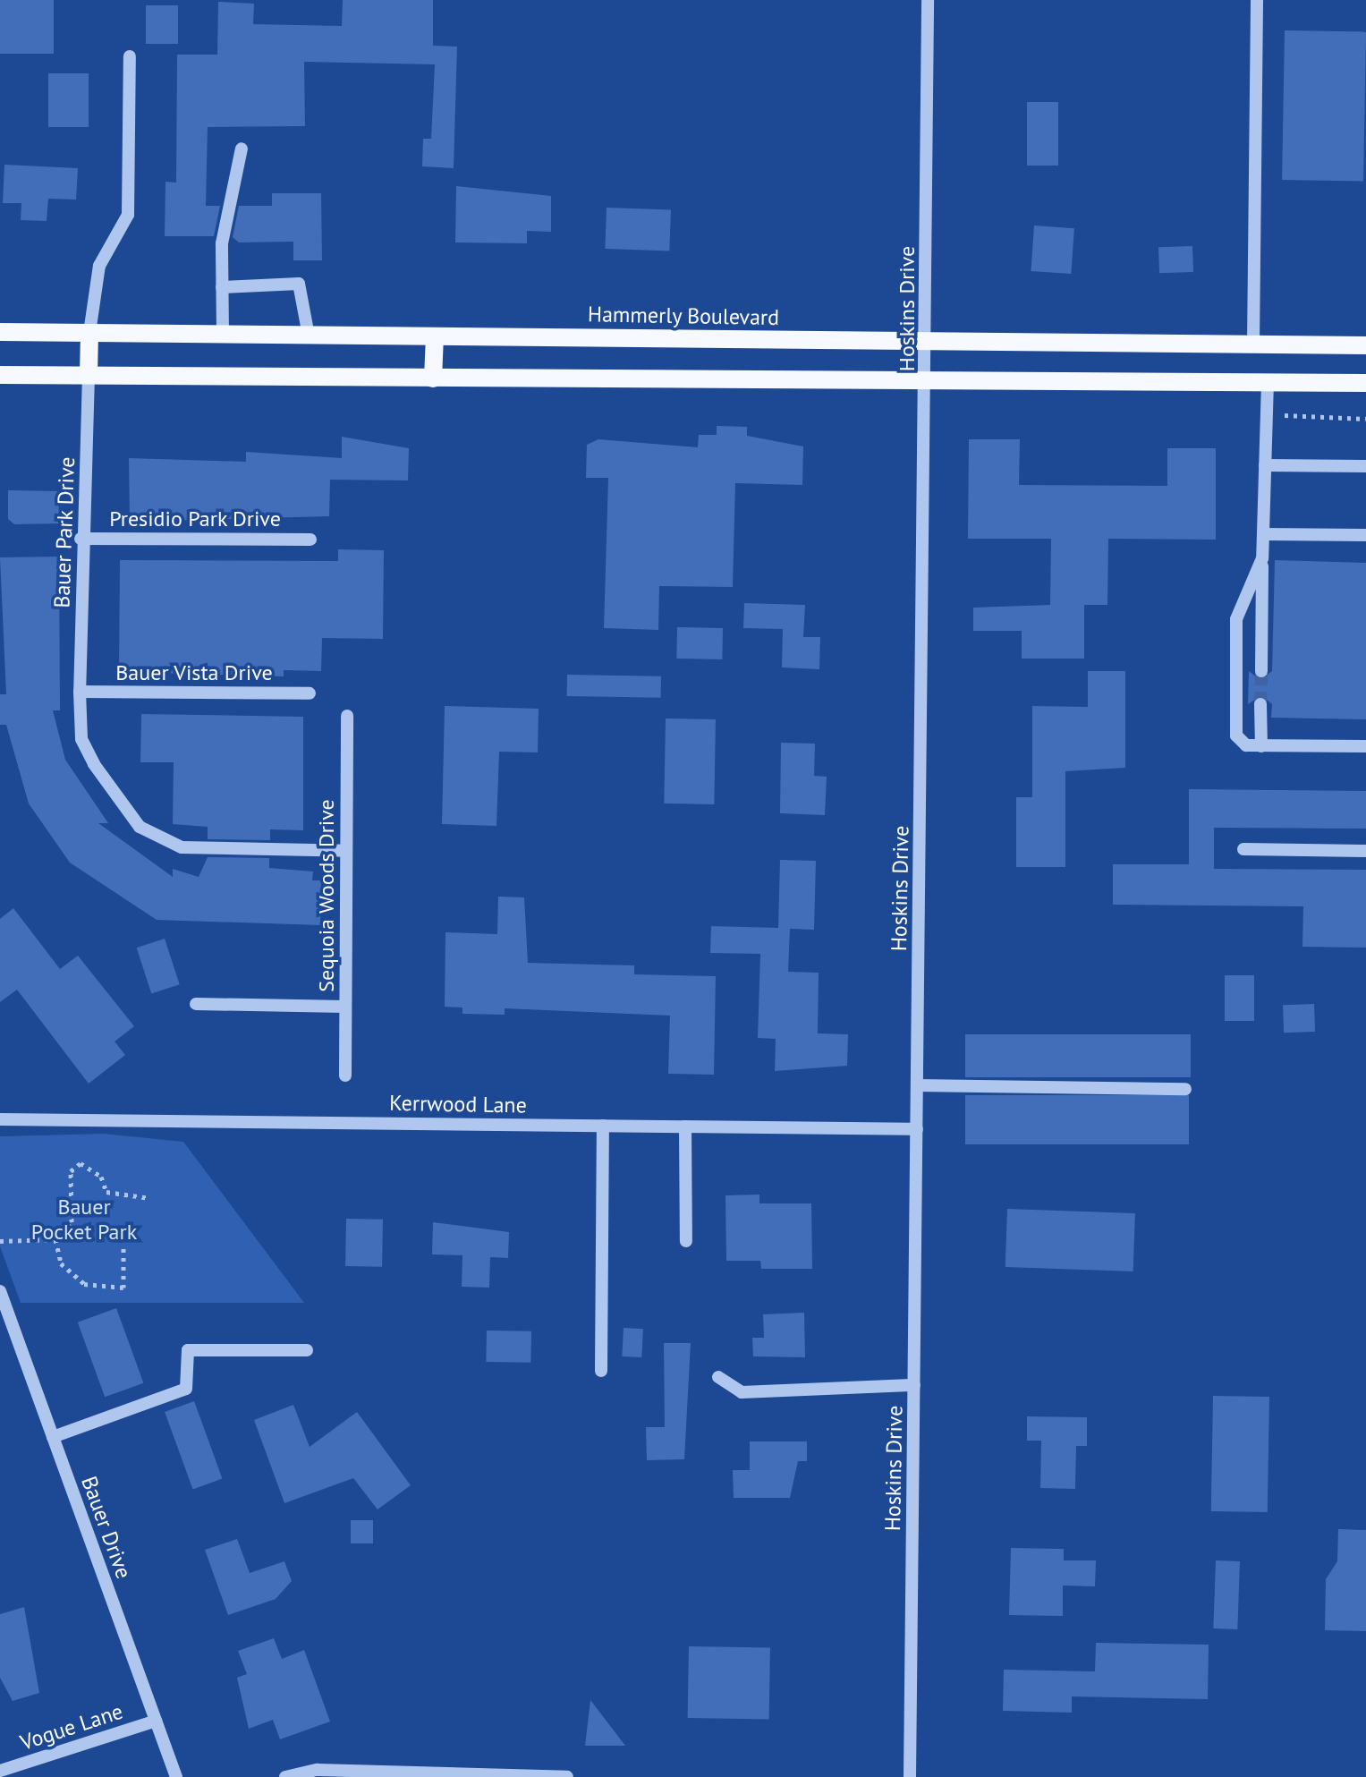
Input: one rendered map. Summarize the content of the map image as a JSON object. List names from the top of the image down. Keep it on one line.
{"streets":{"main road":["Hammerly Boulevard"],"street":["Hoskins Drive","Presidio Park Drive","Bauer Park Drive","Bauer Vista Drive","Sequoia Woods Drive","Kerrwood Lane","Bauer Drive","Vogue Lane"]},"crossings":[["Hoskins Drive","Hammerly Boulevard"],["Hoskins Drive","Kerrwood Lane"],["Presidio Park Drive","Bauer Park Drive"],["Bauer Park Drive","Bauer Vista Drive"],["Bauer Park Drive","Sequoia Woods Drive"],["Bauer Drive","Vogue Lane"]],"parks":["Bauer Pocket Park"]}
